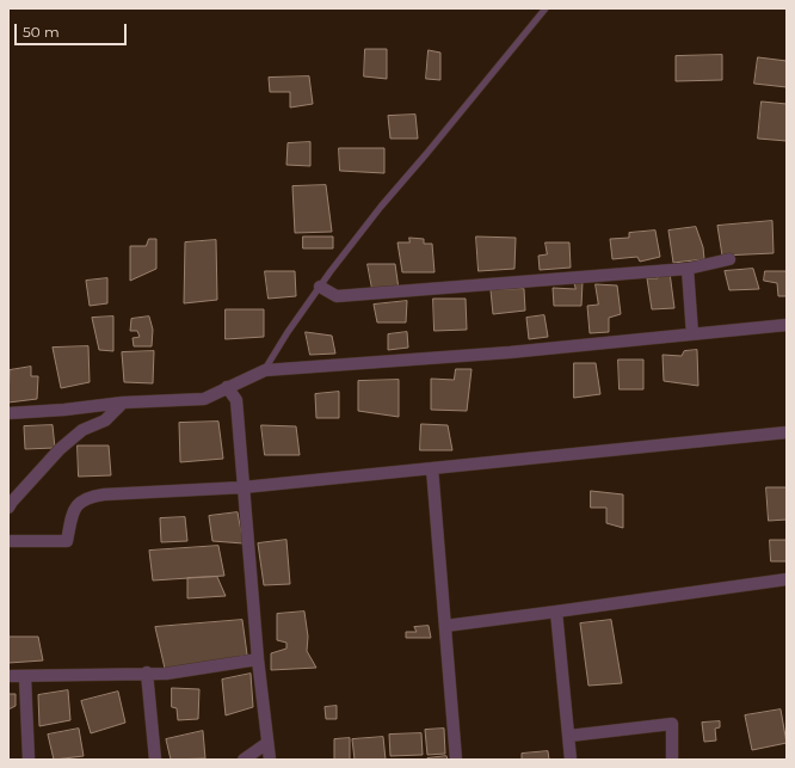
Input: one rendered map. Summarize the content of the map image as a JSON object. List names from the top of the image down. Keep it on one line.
{"scale_bar":"50 m"}
